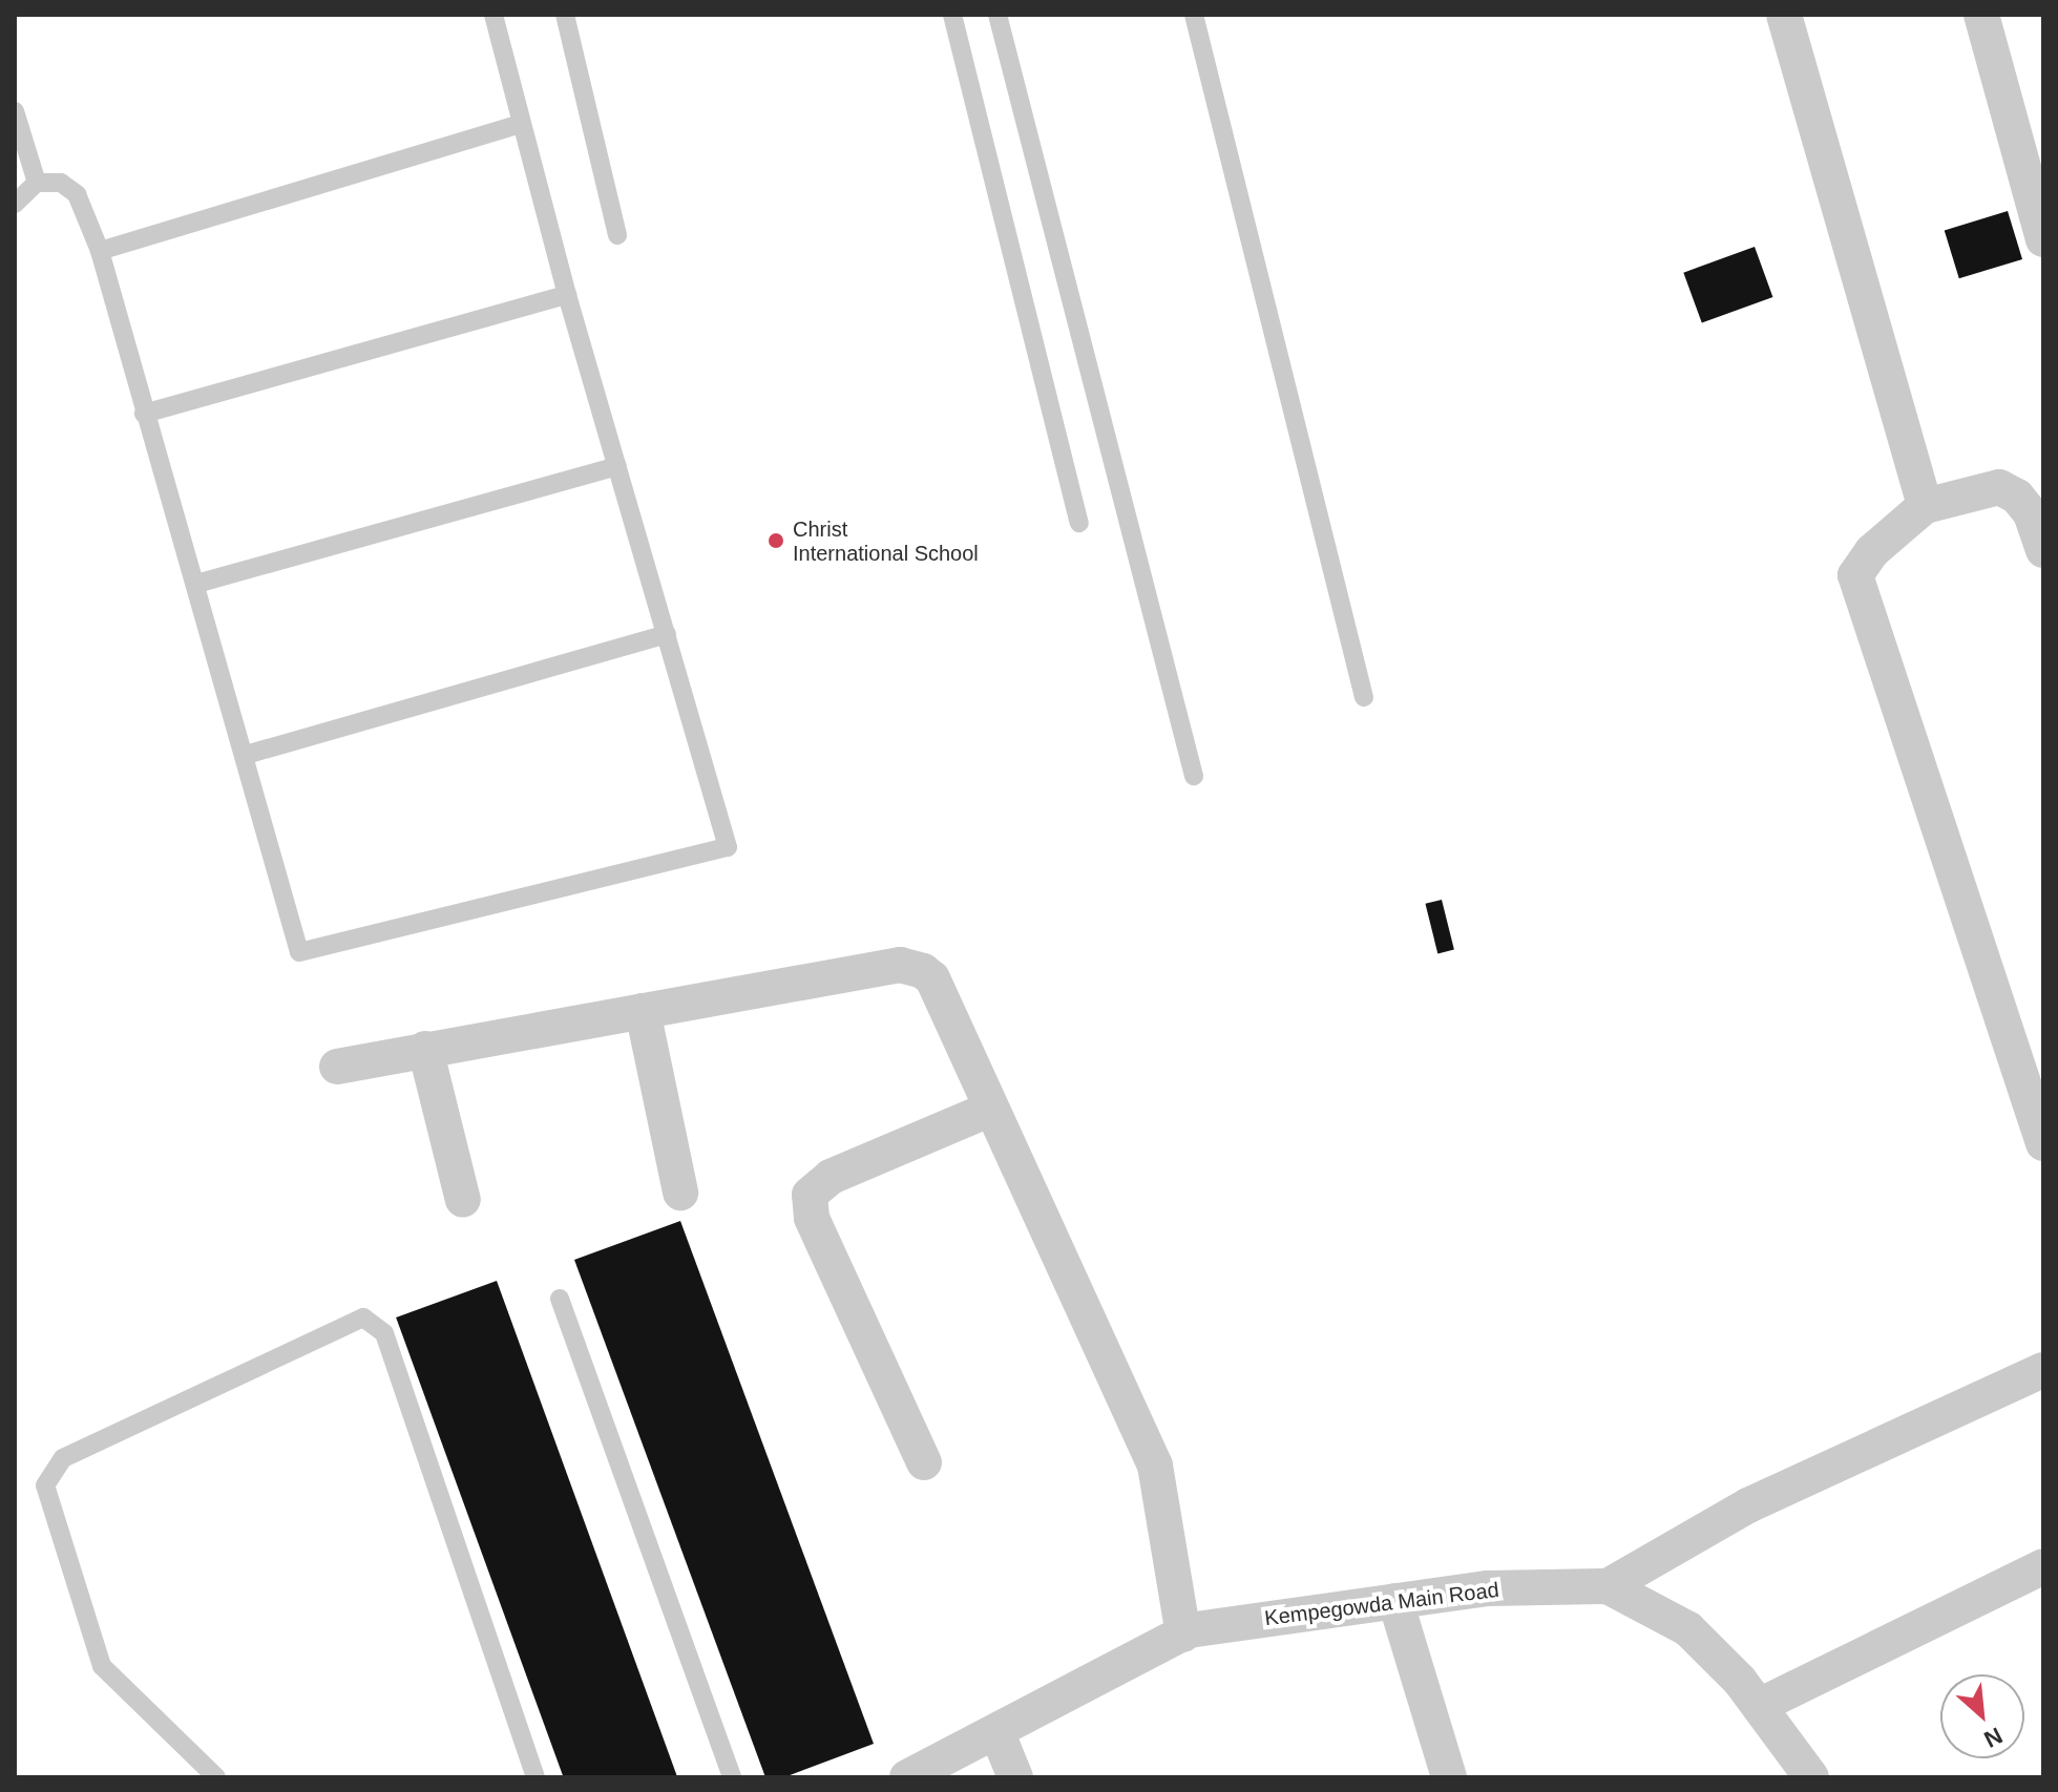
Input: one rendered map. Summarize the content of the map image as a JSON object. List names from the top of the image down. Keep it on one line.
{"streets":{"street":["Kempegowda Main Road"]},"places":["Christ International School"],"north":"bottom right"}
